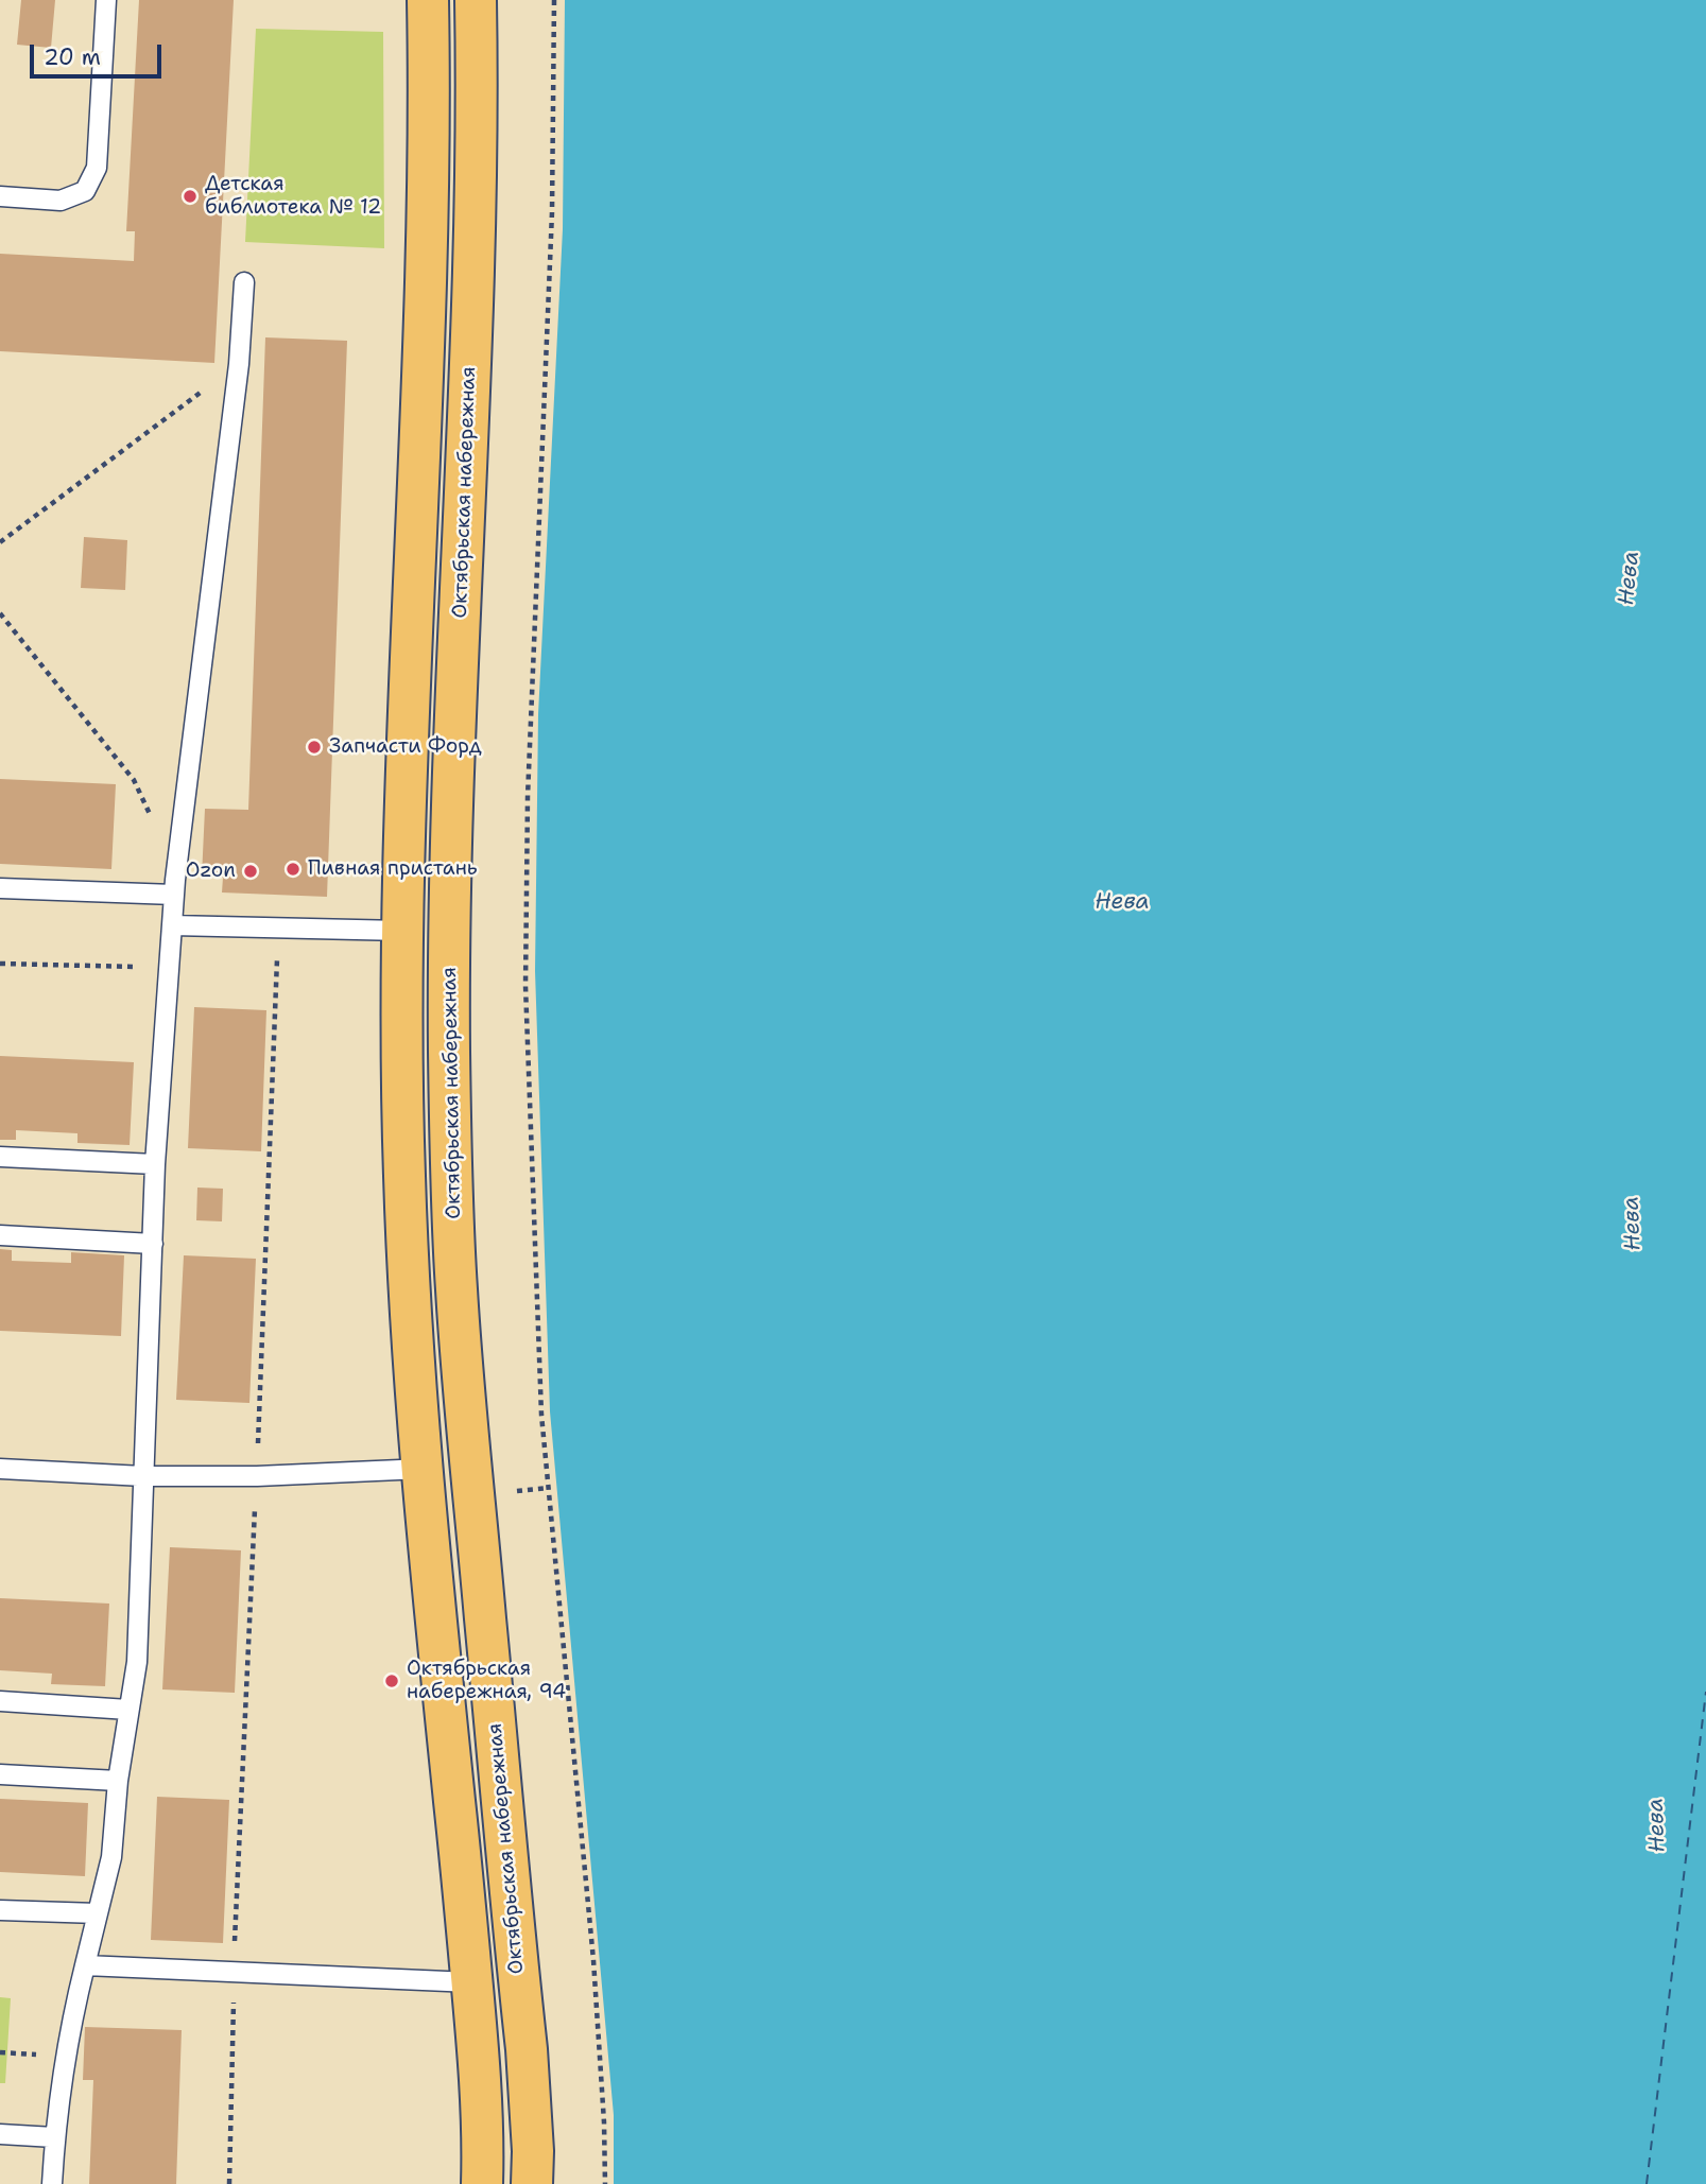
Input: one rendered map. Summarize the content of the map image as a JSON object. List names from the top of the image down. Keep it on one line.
{"streets":{"main road":["Октябрьская набережная"]},"water":["Нева"],"places":["Детская библиотека № 12","Запчасти Форд","Пивная пристань","Ozon","Октябрьская набережная, 94"],"scale_bar":"20 m"}
